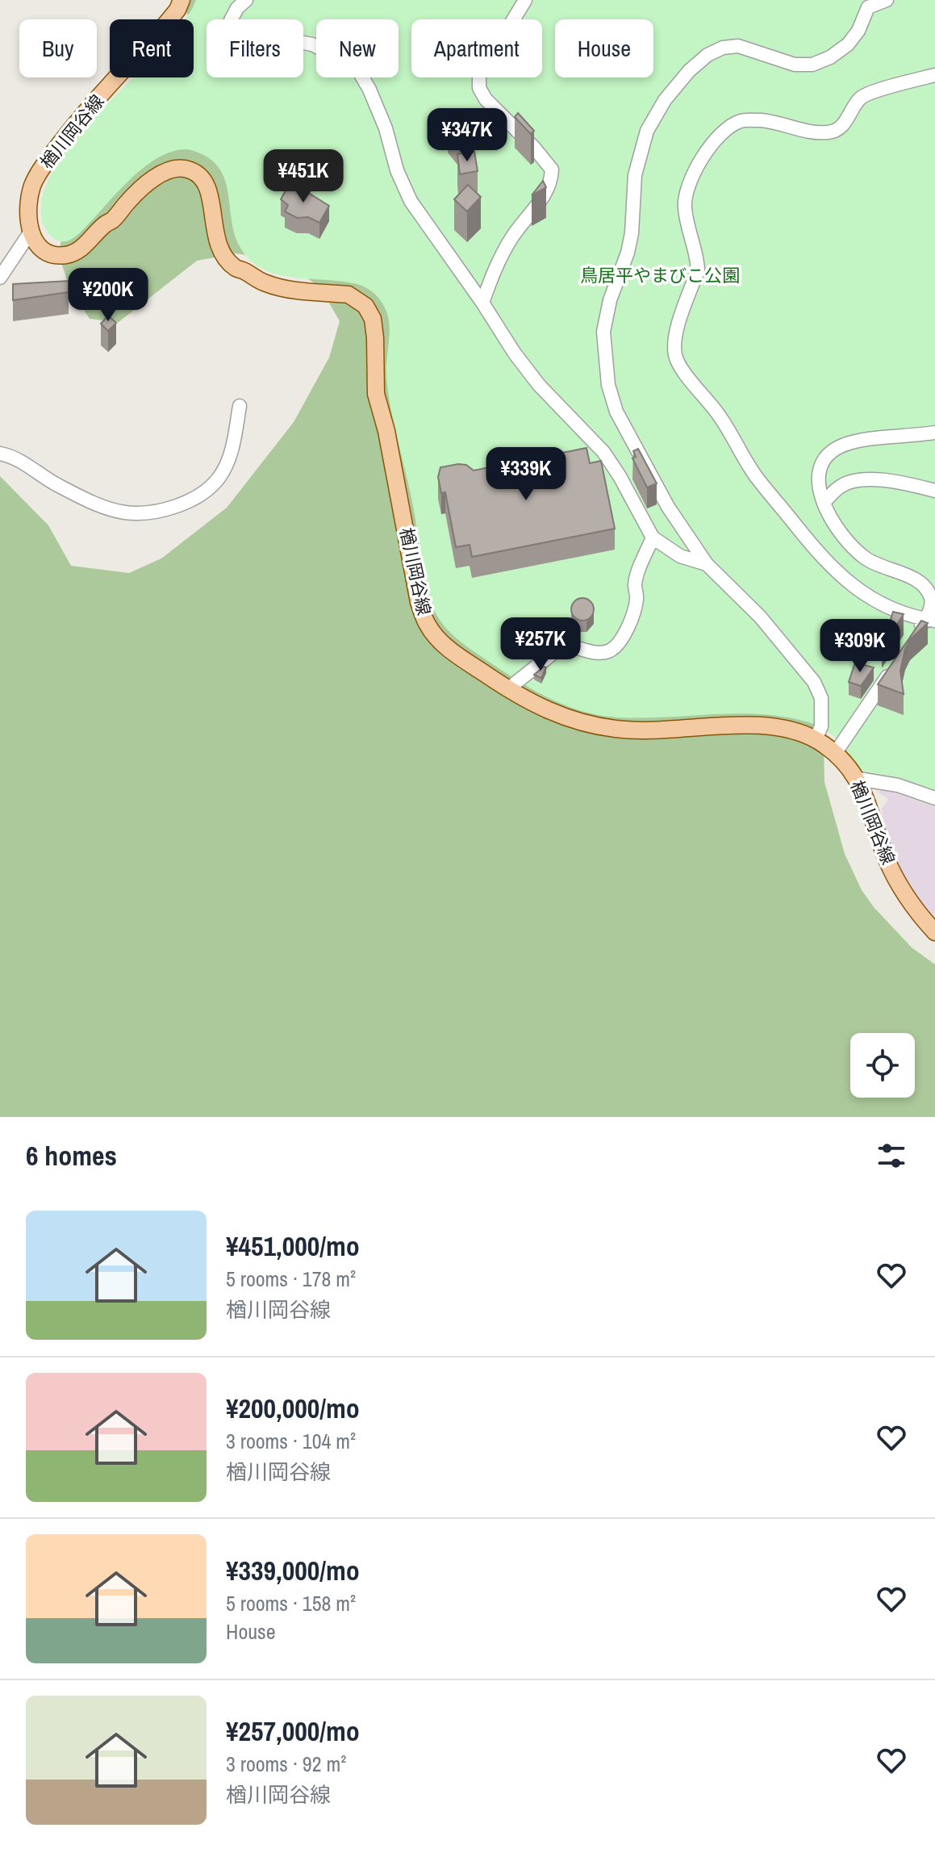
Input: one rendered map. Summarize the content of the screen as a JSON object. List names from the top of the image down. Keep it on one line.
{"streets":{"main road":["楢川岡谷線"]},"parks":["鳥居平やまびこ公園"],"page":{"chip":["Buy","Rent","Filters","New","Apartment","House"],"price":["¥347K","¥451K","¥200K","¥339K","¥257K","¥309K"],"heading":"6 homes","list":[{"name":"¥451,000/mo","note":"5 rooms · 178 m² · 楢川岡谷線"},{"name":"¥200,000/mo","note":"3 rooms · 104 m² · 楢川岡谷線"},{"name":"¥339,000/mo","note":"5 rooms · 158 m² · House"},{"name":"¥257,000/mo","note":"3 rooms · 92 m² · 楢川岡谷線"}]}}
